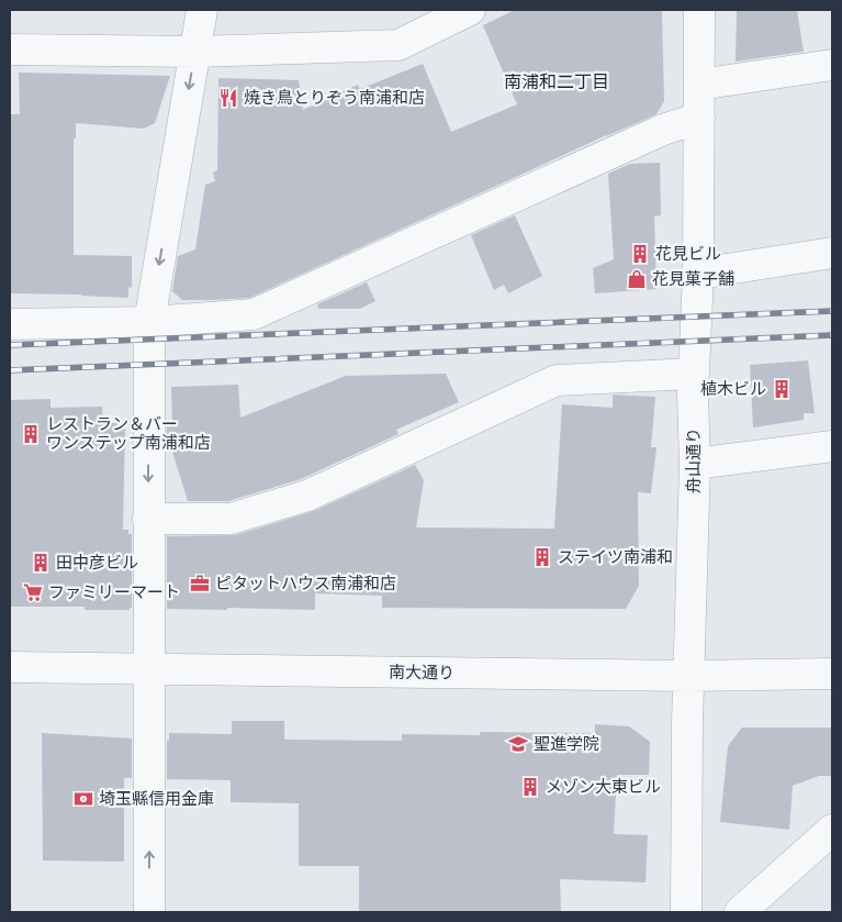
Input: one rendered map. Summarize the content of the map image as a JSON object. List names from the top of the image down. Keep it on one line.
{"streets":{"street":["舟山通り","南大通り"]},"crossings":[["舟山通り","南大通り"]],"districts":["南浦和二丁目"],"places":{"restaurant":["焼き鳥とりぞう南浦和店"],"building":["花見ビル","植木ビル","レストラン＆バー ワンステップ南浦和店","ステイツ南浦和","田中彦ビル","メゾン大東ビル"],"shop":["花見菓子舗"],"office":["ピタットハウス南浦和店"],"supermarket":["ファミリーマート"],"school or university":["聖進学院"],"bank":["埼玉縣信用金庫"]}}
